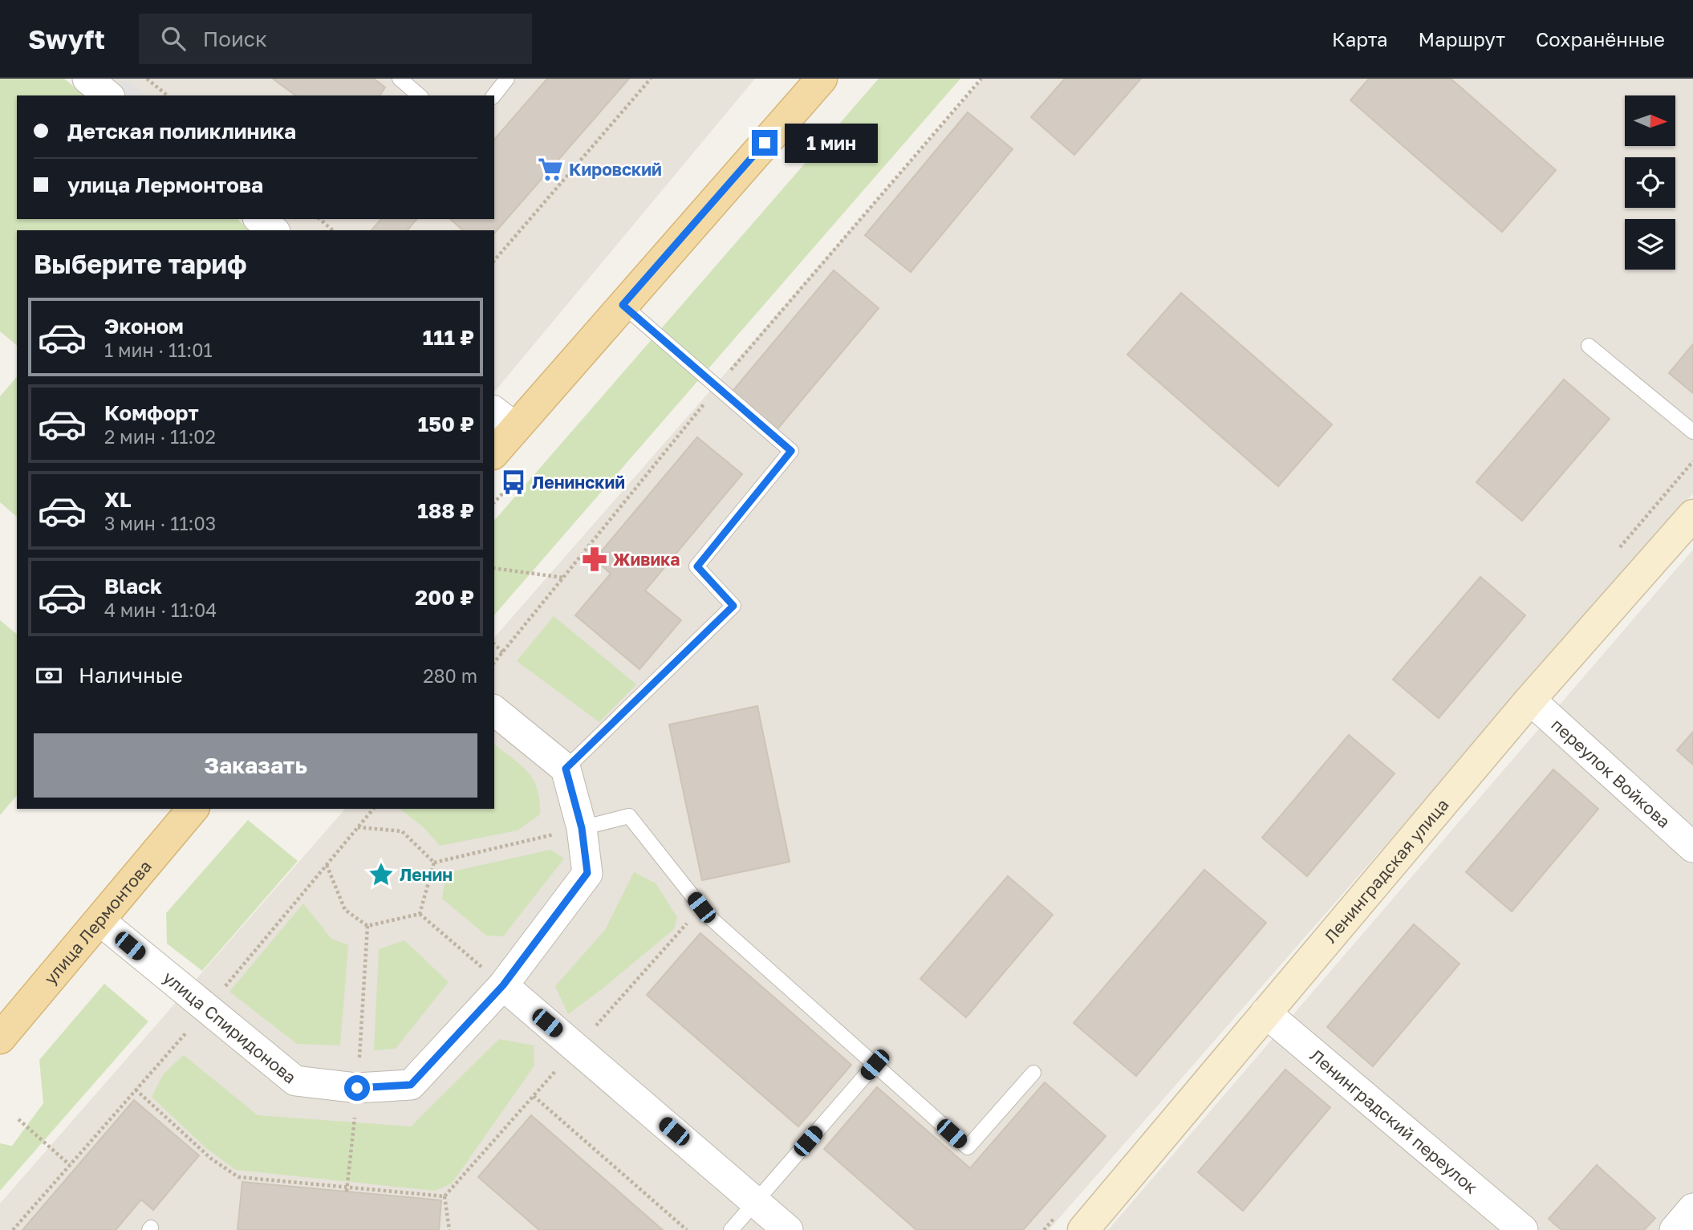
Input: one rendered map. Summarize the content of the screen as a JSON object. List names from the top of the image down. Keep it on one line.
{"streets":{"main road":["улица Лермонтова"],"street":["переулок Войкова","Ленинградская улица","улица Спиридонова","Ленинградский переулок"]},"crossings":[["переулок Войкова","Ленинградская улица"],["Ленинградская улица","Ленинградский переулок"],["улица Лермонтова","улица Спиридонова"]],"places":{"supermarket":["Кировский"],"bus stop":["Ленинский"],"pharmacy":["Живика"],"place":["Ленин"]},"north":"right","page":{"header":"Swyft","search":"Поиск","nav":["Карта","Маршрут","Сохранённые"],"banner":["Детская поликлиника","улица Лермонтова"],"bubble":"1 мин","heading":"Выберите тариф","list":[{"name":"Эконом","note":"1 мин · 11:01","value":"111 ₽"},{"name":"Комфорт","note":"2 мин · 11:02","value":"150 ₽"},{"name":"XL","note":"3 мин · 11:03","value":"188 ₽"},{"name":"Black","note":"4 мин · 11:04","value":"200 ₽"}],"pay":["Наличные","280 m"],"buttons":"Заказать"}}
